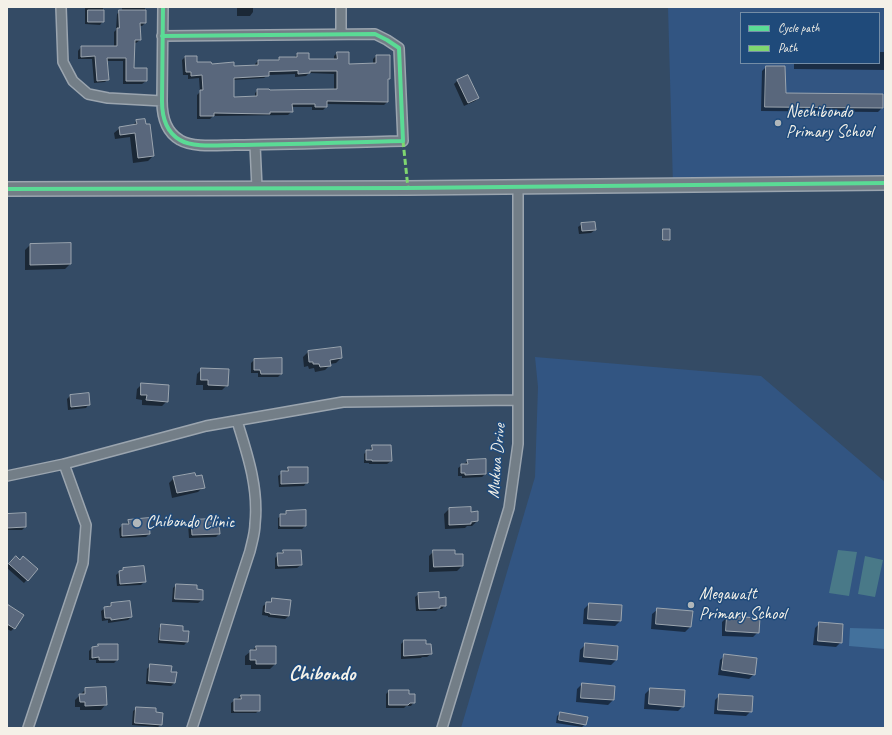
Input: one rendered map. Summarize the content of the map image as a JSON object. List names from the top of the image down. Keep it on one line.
{"streets":{"street":["Mukwa Drive"]},"districts":["Chibondo"],"places":["Nechibondo Primary School","Chibondo Clinic","Megawatt Primary School"],"legend":["Cycle path","Path"]}
